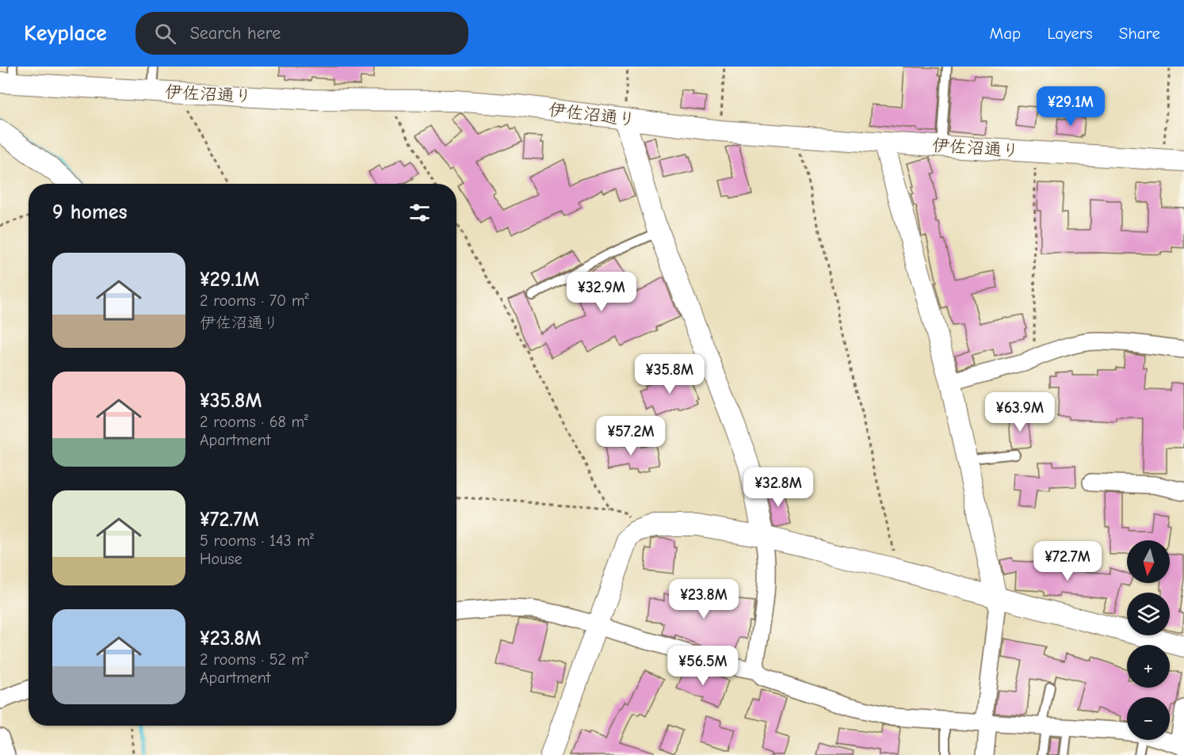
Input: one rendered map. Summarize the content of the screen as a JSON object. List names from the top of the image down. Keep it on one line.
{"streets":{"street":["伊佐沼通り"]},"north":"bottom","page":{"header":"Keyplace","search":"Search here","nav":["Map","Layers","Share"],"price":["¥29.1M","¥32.9M","¥35.8M","¥63.9M","¥57.2M","¥32.8M","¥72.7M","¥23.8M","¥56.5M"],"heading":"9 homes","list":[{"name":"¥29.1M","note":"2 rooms · 70 m² · 伊佐沼通り"},{"name":"¥35.8M","note":"2 rooms · 68 m² · Apartment"},{"name":"¥72.7M","note":"5 rooms · 143 m² · House"},{"name":"¥23.8M","note":"2 rooms · 52 m² · Apartment"}],"map_buttons":["+","−"]}}
